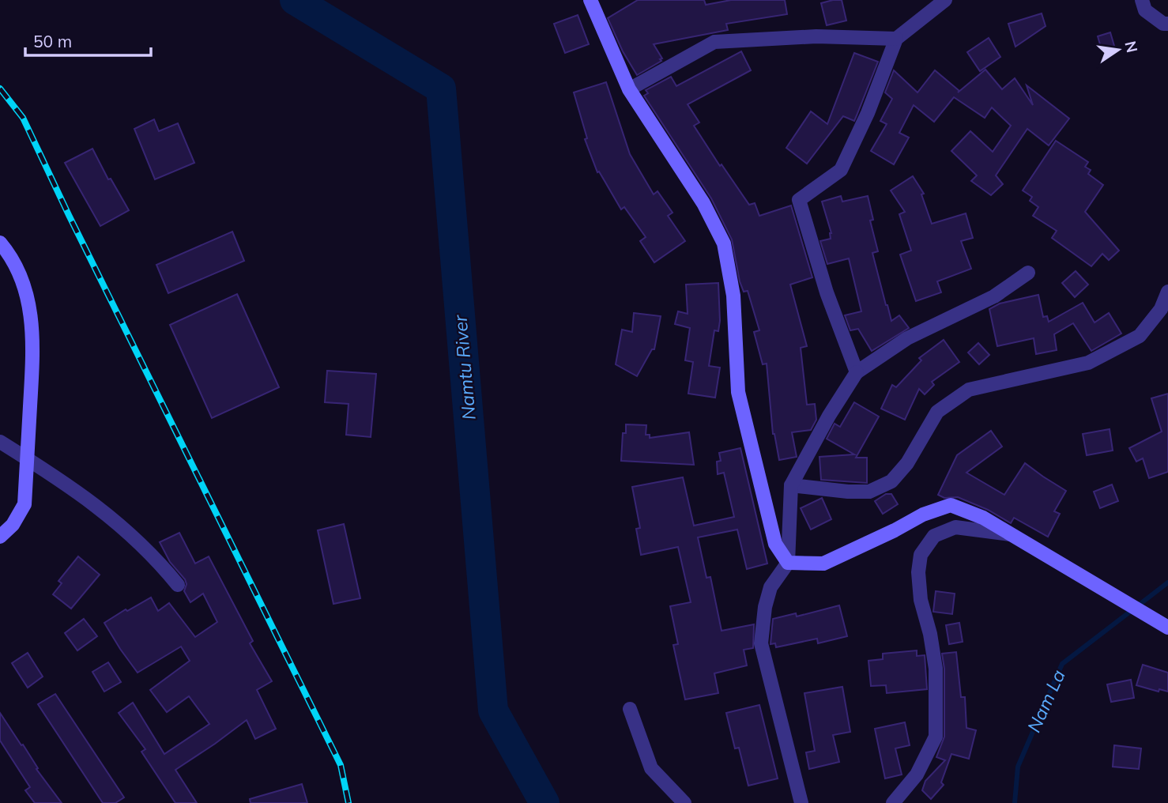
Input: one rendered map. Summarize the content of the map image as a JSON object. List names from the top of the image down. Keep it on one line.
{"water":["Namtu River","Nam La"],"scale_bar":"50 m","north":"right"}
